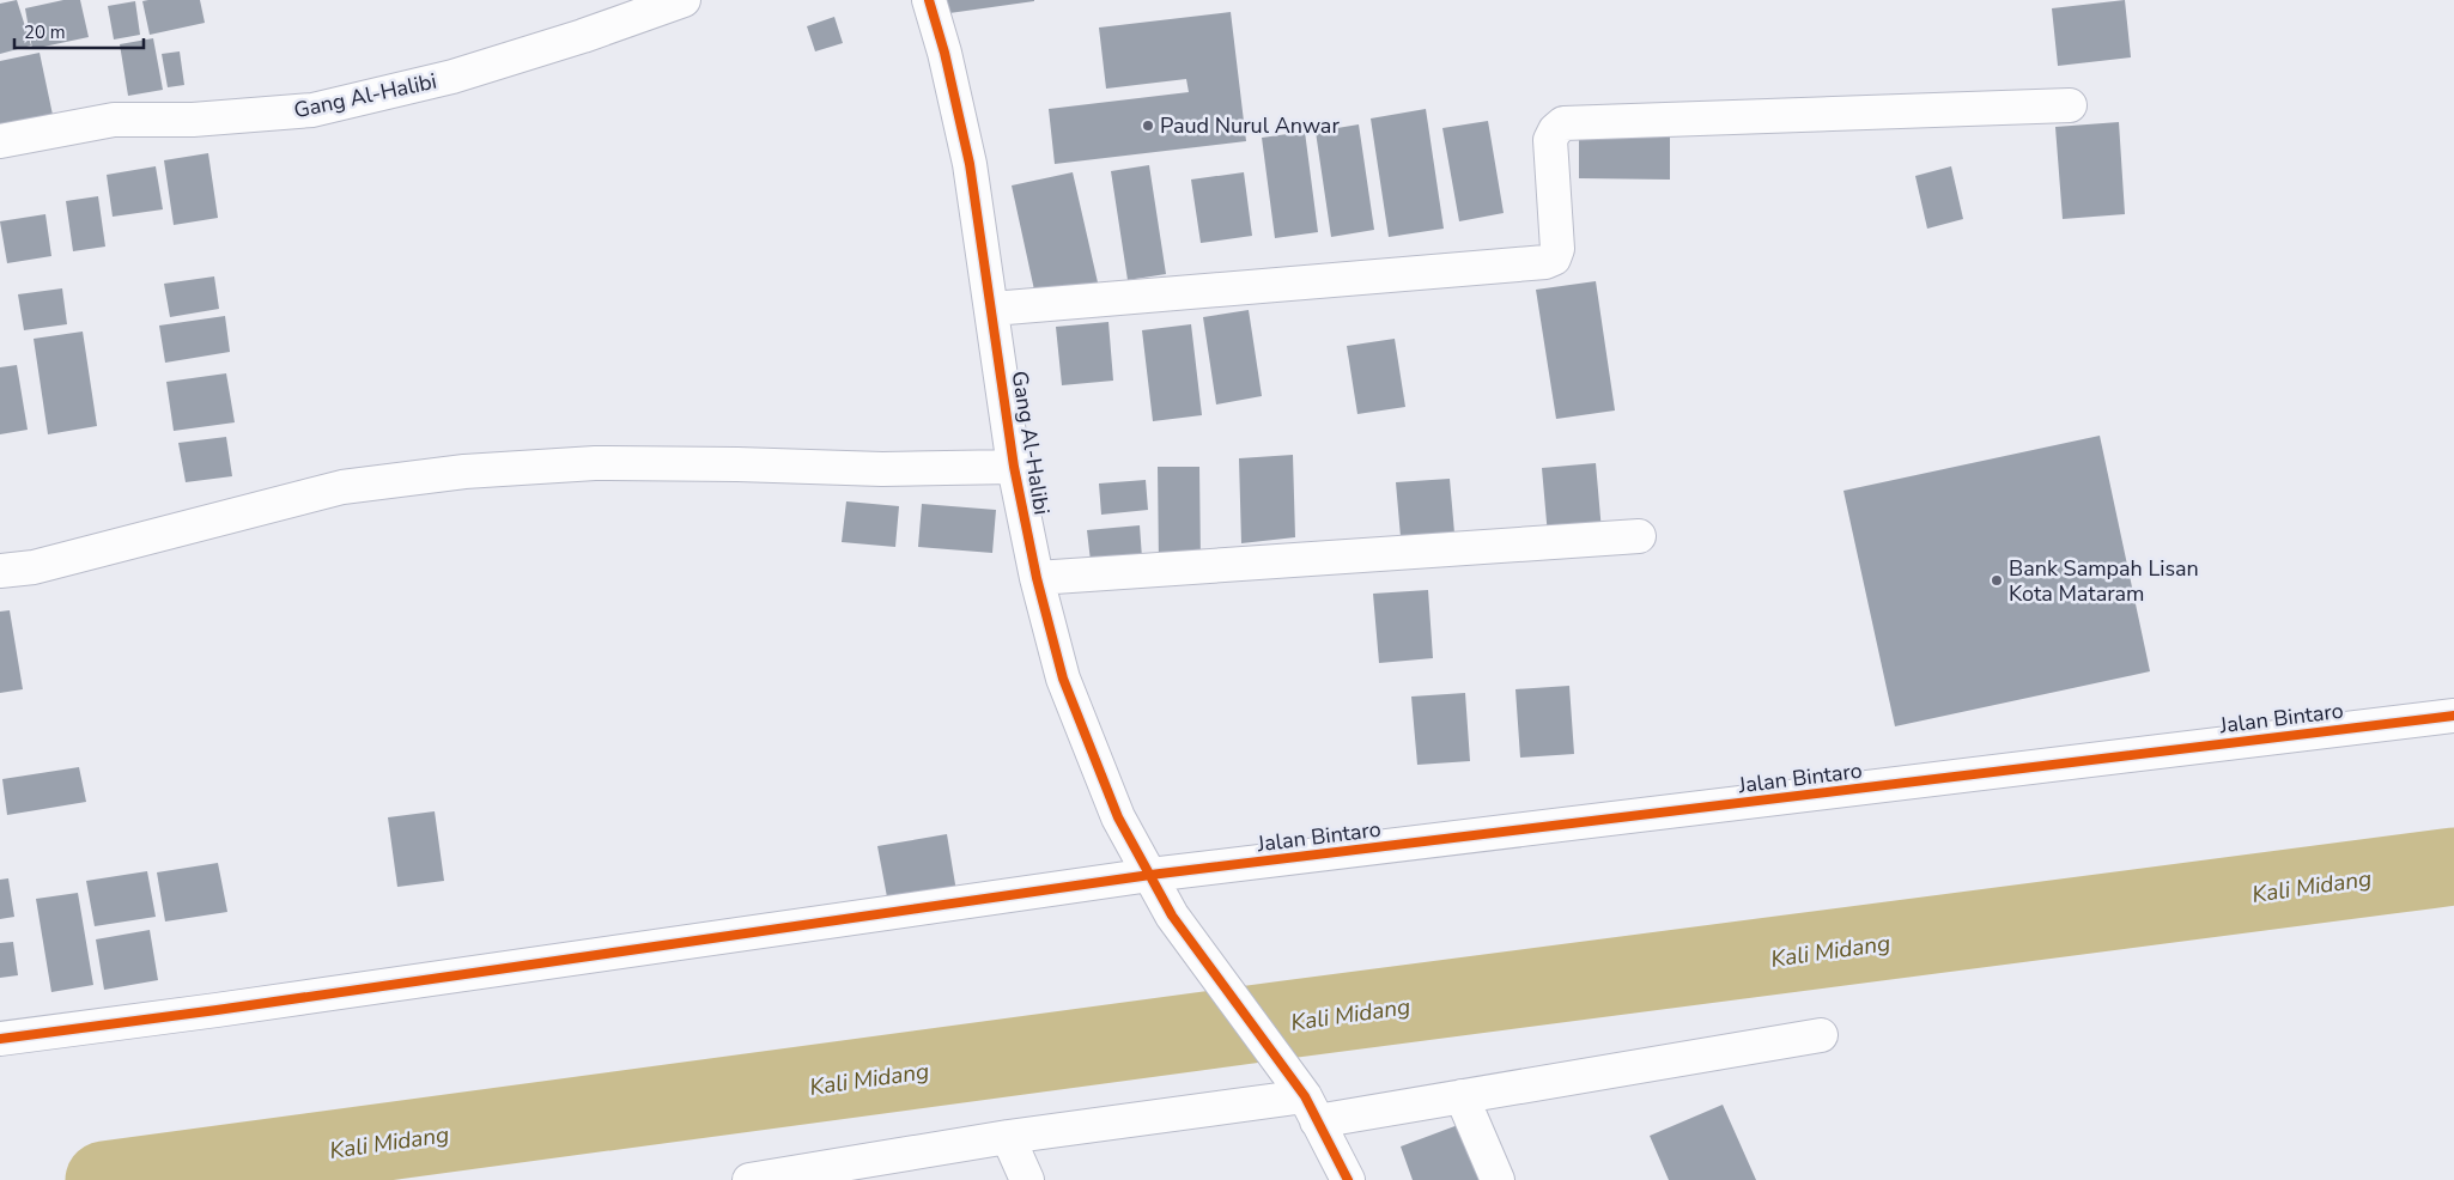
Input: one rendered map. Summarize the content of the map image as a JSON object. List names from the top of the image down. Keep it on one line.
{"streets":{"street":["Gang Al-Halibi","Jalan Bintaro"]},"crossings":[["Gang Al-Halibi","Jalan Bintaro"]],"water":["Kali Midang"],"places":["Paud Nurul Anwar","Bank Sampah Lisan Kota Mataram"],"scale_bar":"20 m"}
